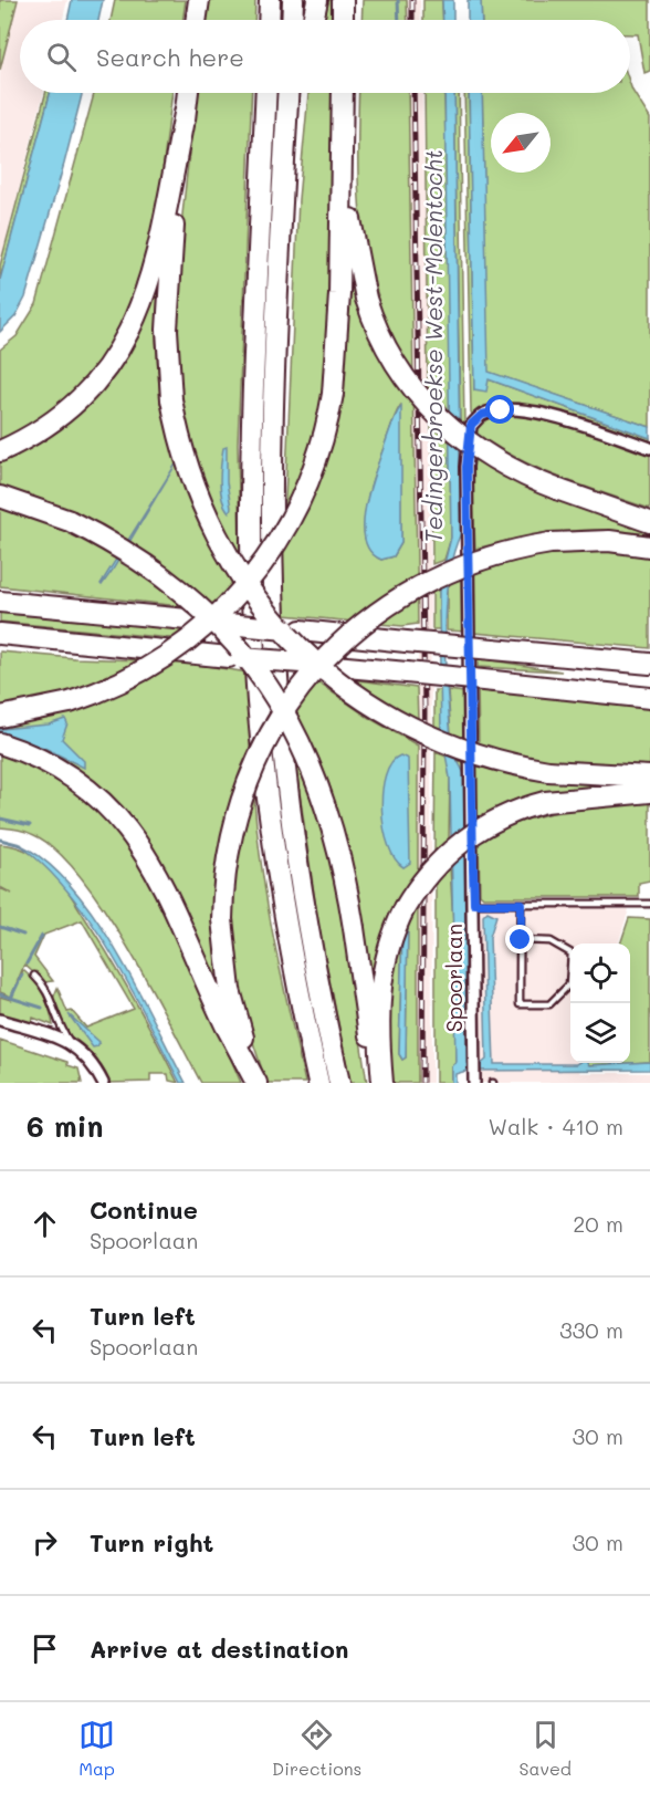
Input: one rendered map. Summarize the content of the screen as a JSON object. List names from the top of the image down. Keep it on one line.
{"streets":{"street":["Spoorlaan"]},"water":["Tedingerbroekse West-Molentocht"],"north":"bottom left","page":{"search":"Search here","heading":["6 min","Walk · 410 m"],"list":[["Continue","Spoorlaan","20 m"],["Turn left","Spoorlaan","330 m"],["Turn left","30 m"],["Turn right","30 m"],"Arrive at destination"],"nav":["Map","Directions","Saved"]}}
